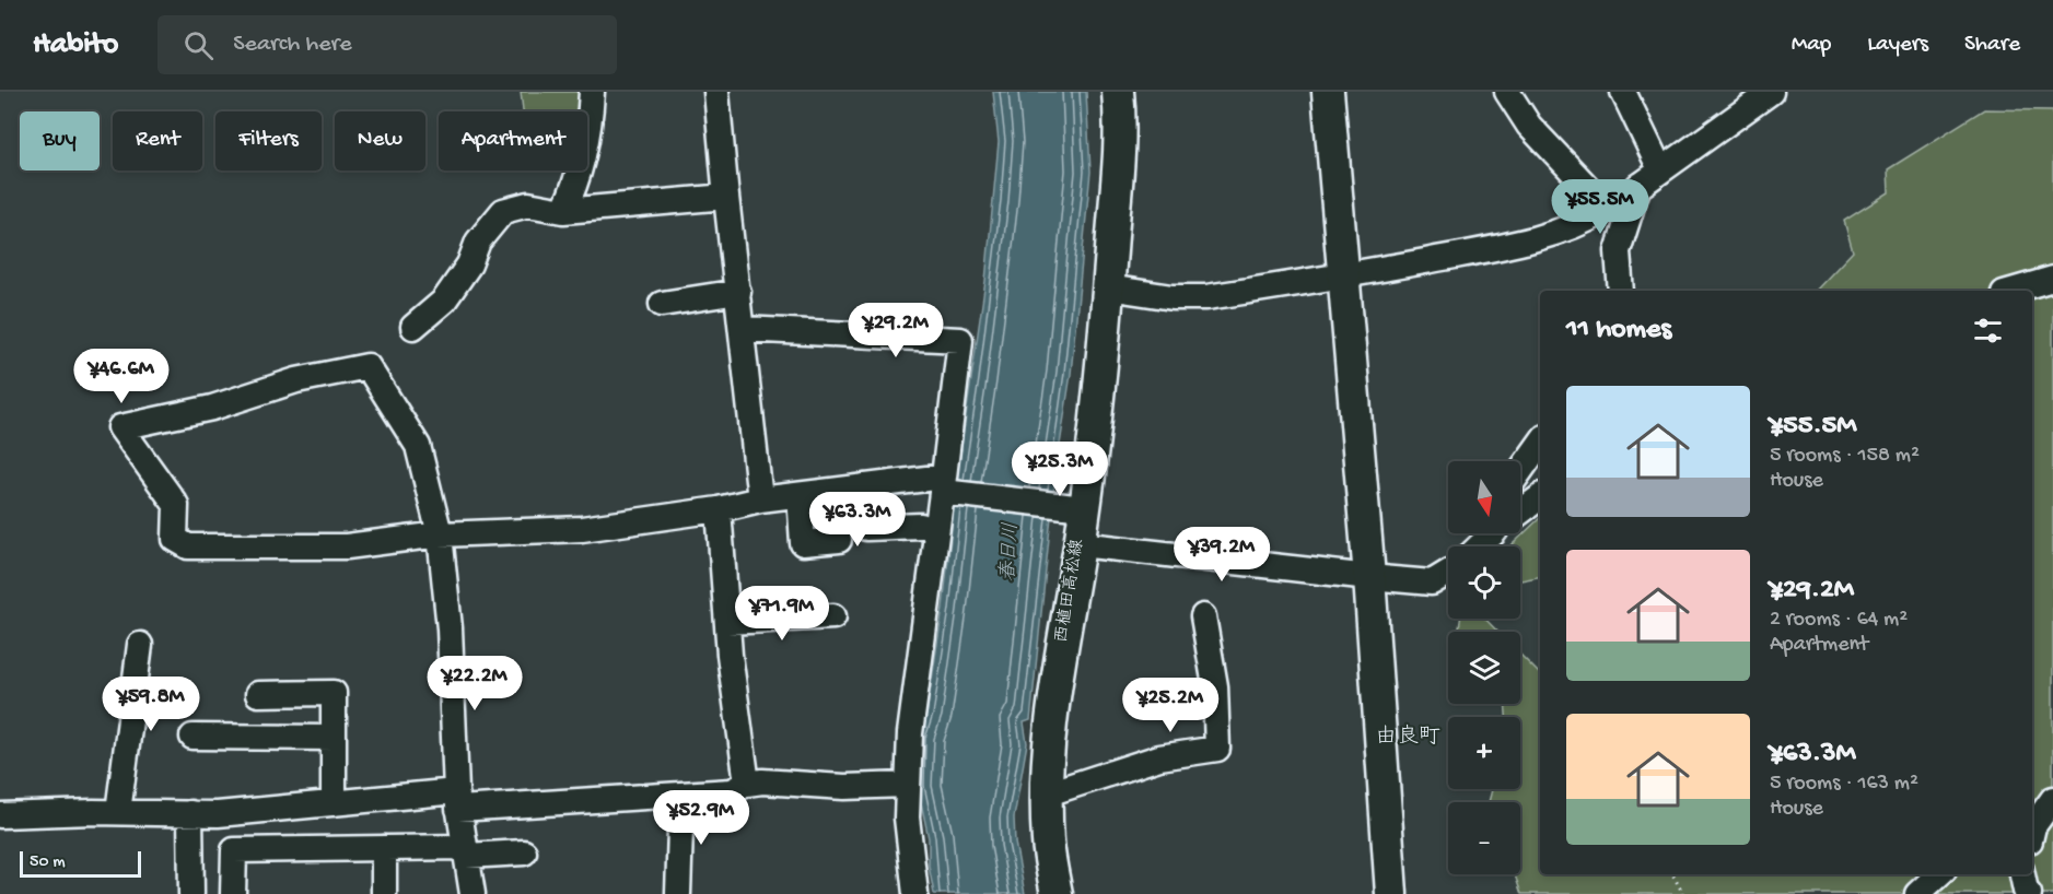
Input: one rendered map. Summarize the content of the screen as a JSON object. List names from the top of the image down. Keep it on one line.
{"streets":{"main road":["西植田高松線"]},"districts":["由良町"],"water":["春日川"],"scale_bar":"50 m","north":"bottom","page":{"header":"Habito","search":"Search here","nav":["Map","Layers","Share"],"chip":["Buy","Rent","Filters","New","Apartment"],"price":["¥55.5M","¥29.2M","¥46.6M","¥25.3M","¥63.3M","¥39.2M","¥71.9M","¥22.2M","¥59.8M","¥25.2M","¥52.9M"],"heading":"11 homes","list":[{"name":"¥55.5M","note":"5 rooms · 158 m² · House"},{"name":"¥29.2M","note":"2 rooms · 64 m² · Apartment"},{"name":"¥63.3M","note":"5 rooms · 163 m² · House"}],"map_buttons":["+","−"],"scale":"50 m"}}
